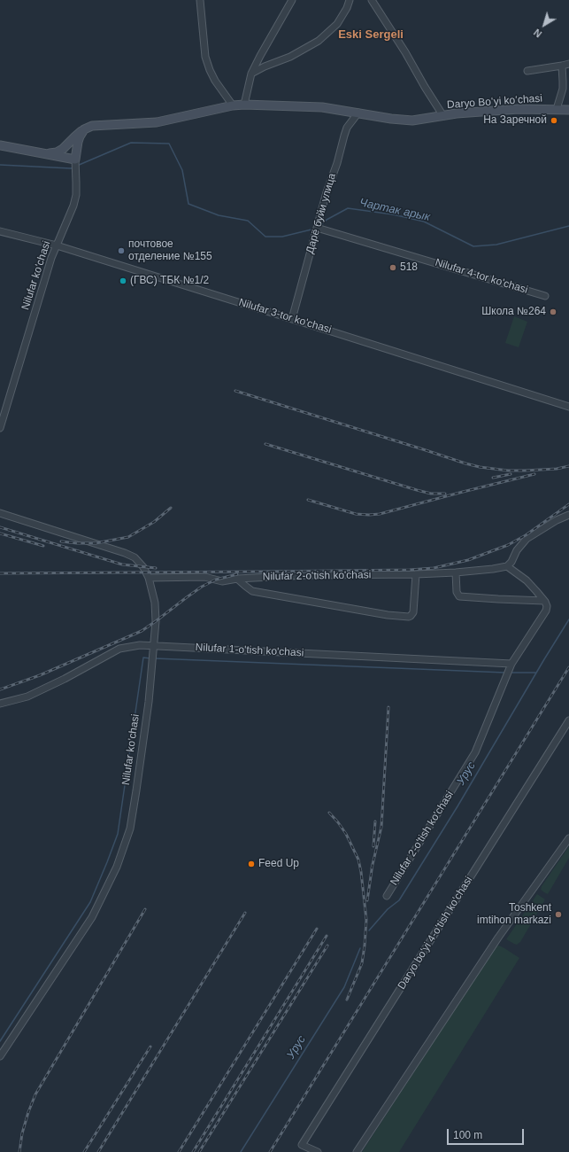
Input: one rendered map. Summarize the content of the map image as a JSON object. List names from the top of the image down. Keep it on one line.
{"streets":{"street":["Daryo Boʻyi koʻchasi","Дарё буйи улица","Nilufar ko'chasi","Nilufar 4-tor ko'chasi","Nilufar 3-tor ko'chasi","Nilufar 2-o'tish ko'chasi","Nilufar 1-o'tish ko'chasi","Daryo bo'yi 4-o'tish ko'chasi"]},"crossings":[["Daryo Boʻyi koʻchasi","Дарё буйи улица"],["Daryo Boʻyi koʻchasi","Nilufar ko'chasi"],["Дарё буйи улица","Nilufar 4-tor ko'chasi"],["Дарё буйи улица","Nilufar 3-tor ko'chasi"],["Nilufar ko'chasi","Nilufar 3-tor ko'chasi"],["Nilufar ko'chasi","Nilufar 2-o'tish ko'chasi"],["Nilufar ko'chasi","Nilufar 1-o'tish ko'chasi"],["Nilufar 2-o'tish ko'chasi","Nilufar 1-o'tish ko'chasi"]],"districts":["Eski Sergeli"],"water":["Чартак арык","Урус"],"places":["На Заречной","почтовое отделение №155","518","(ГВС) ТБК №1/2","Школа №264","Feed Up","Toshkent imtihon markazi"],"scale_bar":"100 m","north":"bottom left"}
